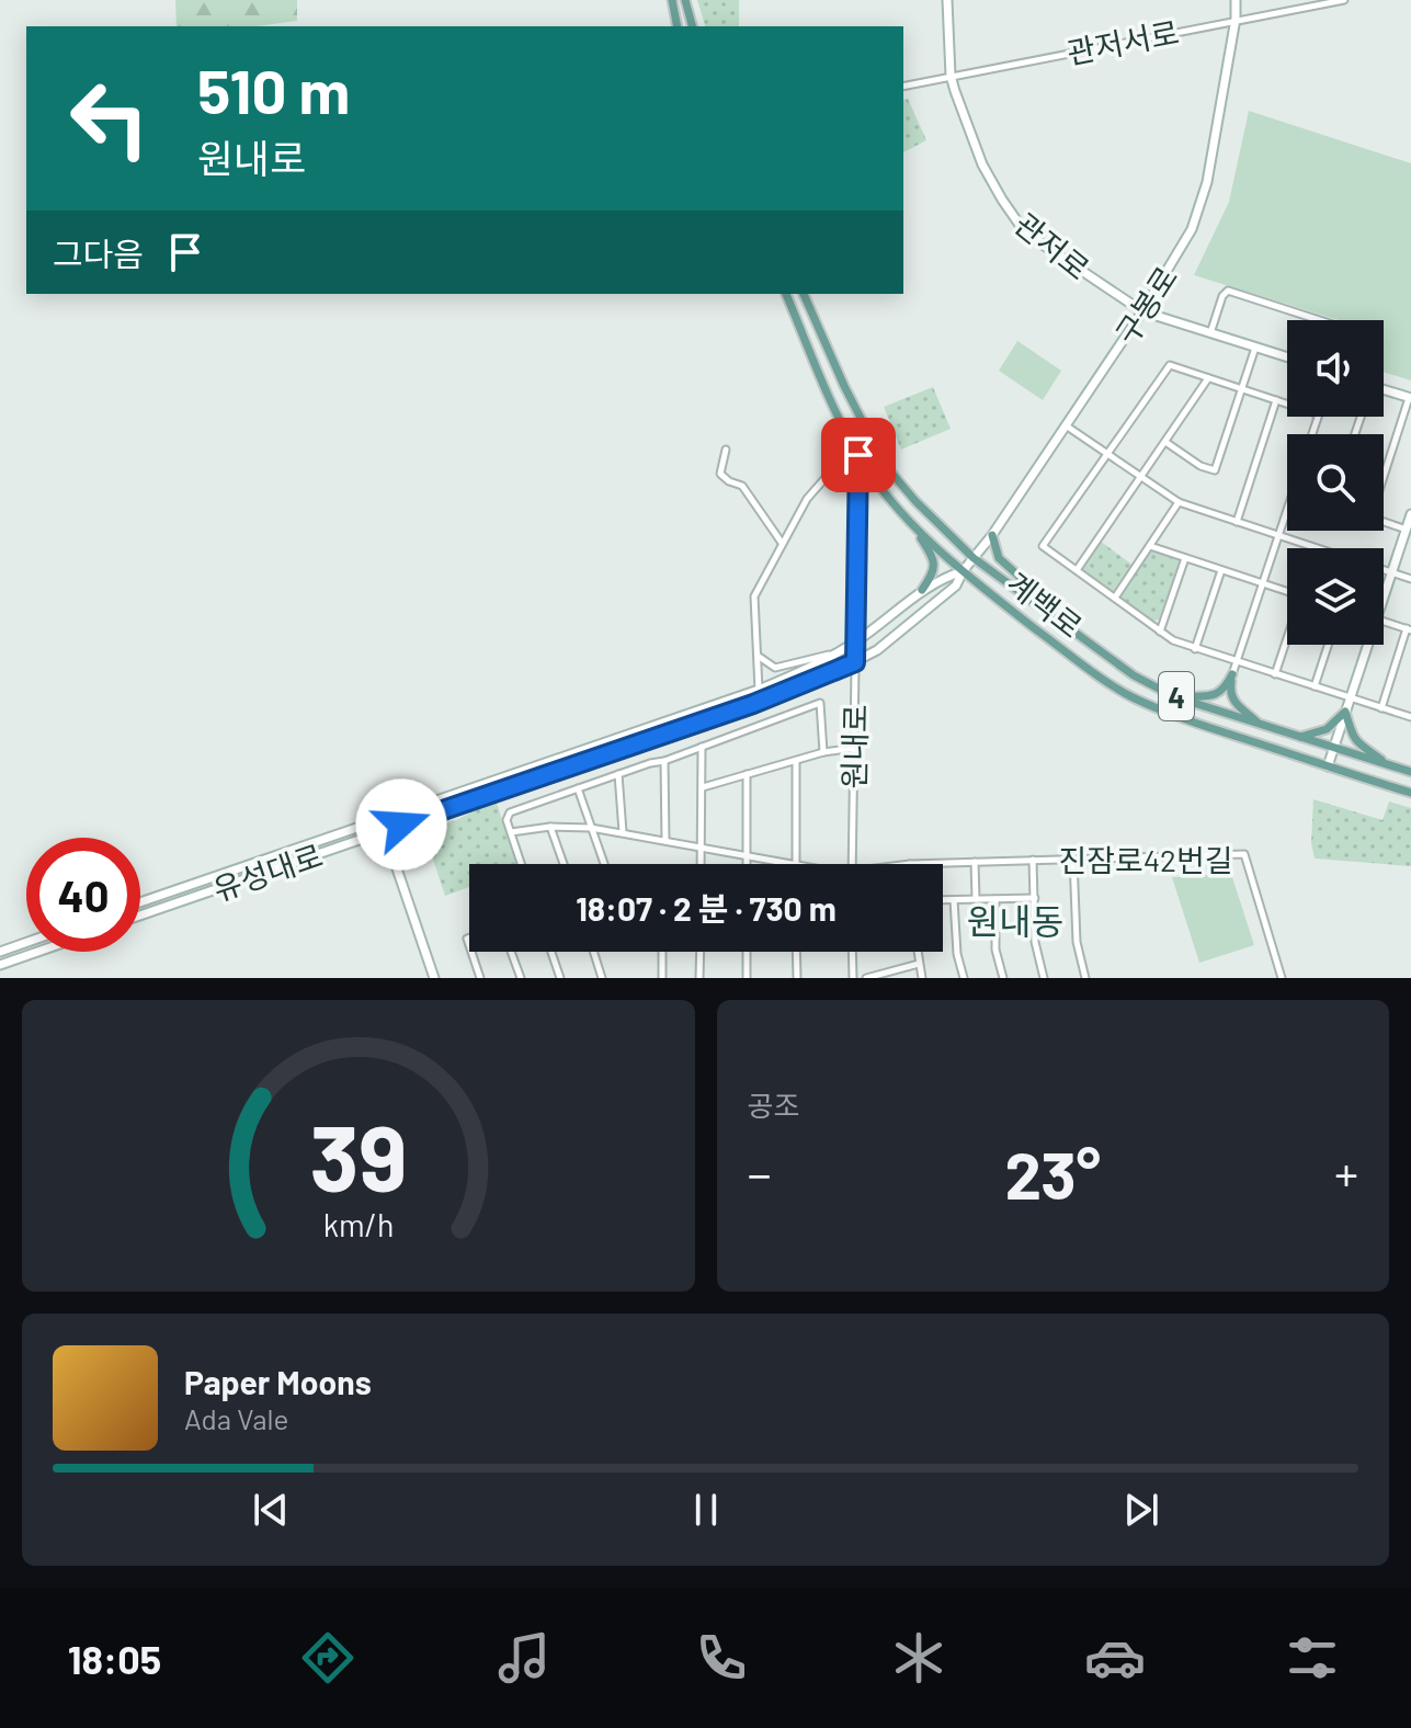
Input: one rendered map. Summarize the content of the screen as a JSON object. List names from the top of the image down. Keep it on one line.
{"streets":{"main road":["계백로","4"],"street":["관저서로","관저로","구봉로","원내로","진잠로42번길","유성대로"]},"crossings":[["관저서로","관저로"],["관저서로","구봉로"],["관저로","구봉로"],["구봉로","계백로"],["구봉로","유성대로"],["계백로","원내로"],["계백로","유성대로"],["원내로","유성대로"]],"districts":["원내동"],"page":{"turn":["510 m","원내로"],"then":"그다음","limit":"40","trip":"18:07 · 2 분 · 730 m","tile":"공조","heat":["−","23°","+"],"song":["Paper Moons","Ada Vale"],"tabs":"18:05","gauge":["39","km/h"]}}
